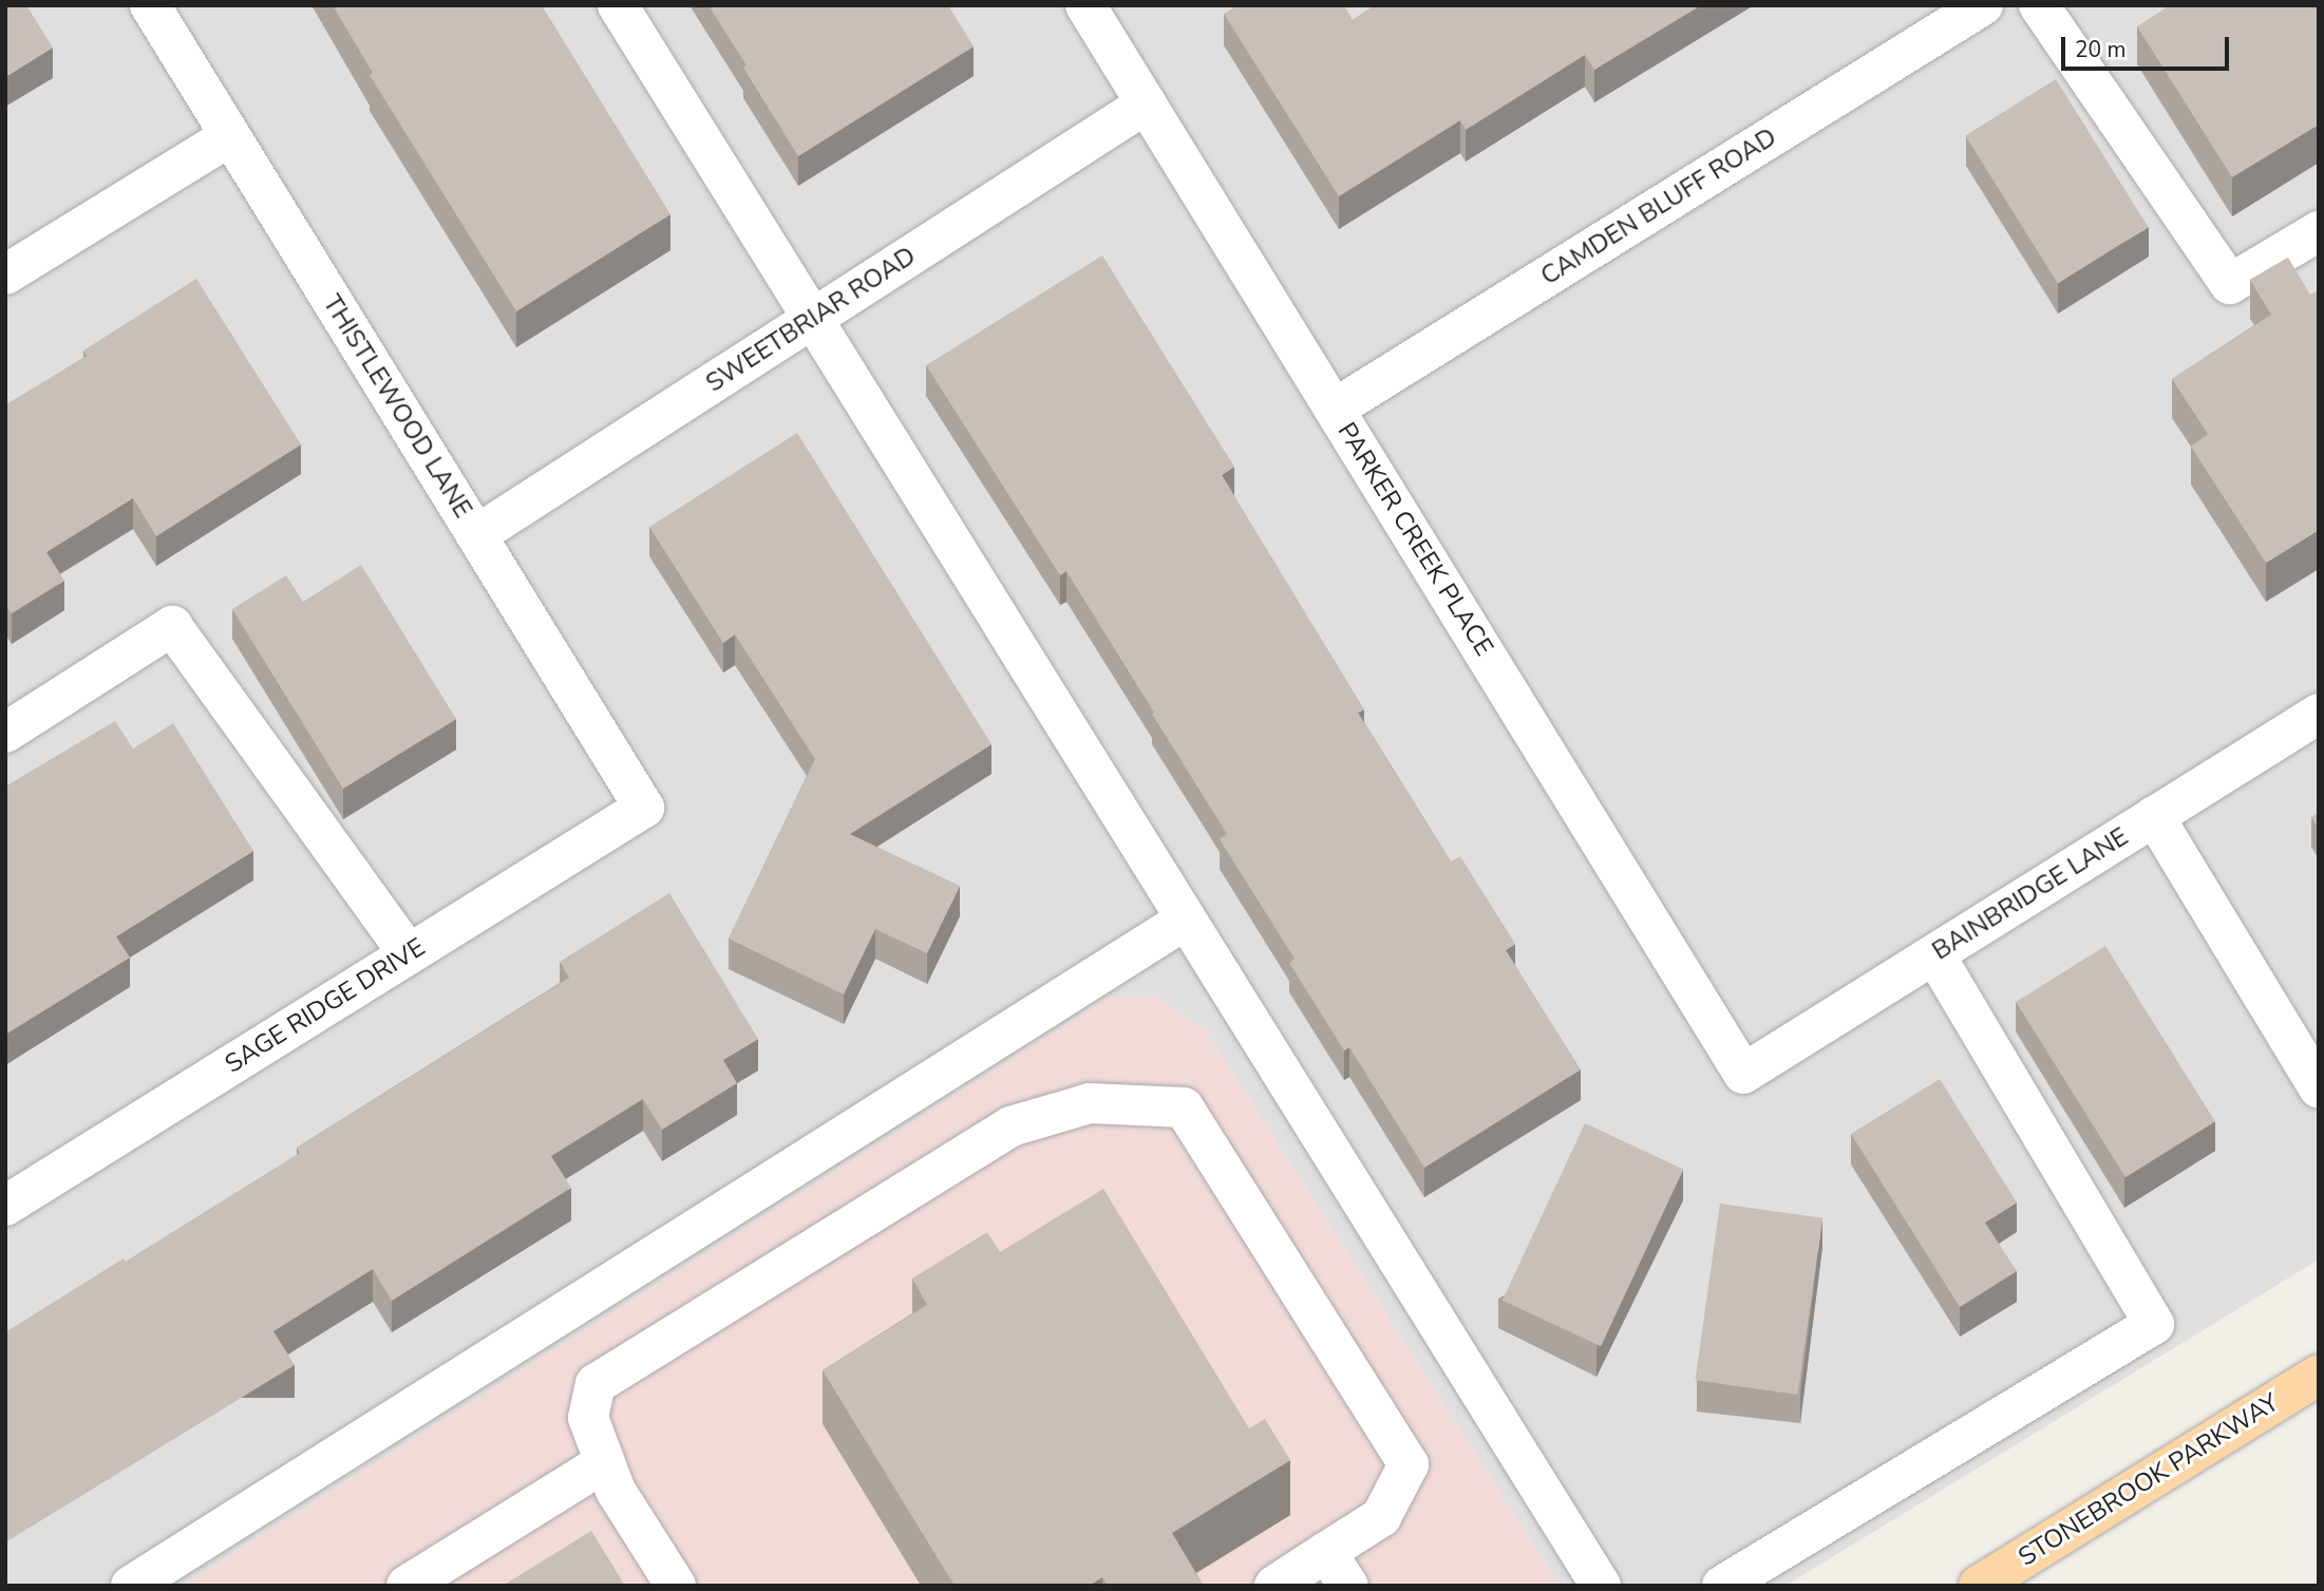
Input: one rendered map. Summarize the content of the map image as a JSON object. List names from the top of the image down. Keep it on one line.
{"streets":{"main road":["STONEBROOK PARKWAY"],"street":["CAMDEN BLUFF ROAD","SWEETBRIAR ROAD","THISTLEWOOD LANE","PARKER CREEK PLACE","BAINBRIDGE LANE","SAGE RIDGE DRIVE"]},"crossings":[["CAMDEN BLUFF ROAD","PARKER CREEK PLACE"],["SWEETBRIAR ROAD","THISTLEWOOD LANE"],["SWEETBRIAR ROAD","PARKER CREEK PLACE"],["THISTLEWOOD LANE","SAGE RIDGE DRIVE"],["PARKER CREEK PLACE","BAINBRIDGE LANE"]],"scale_bar":"20 m"}
